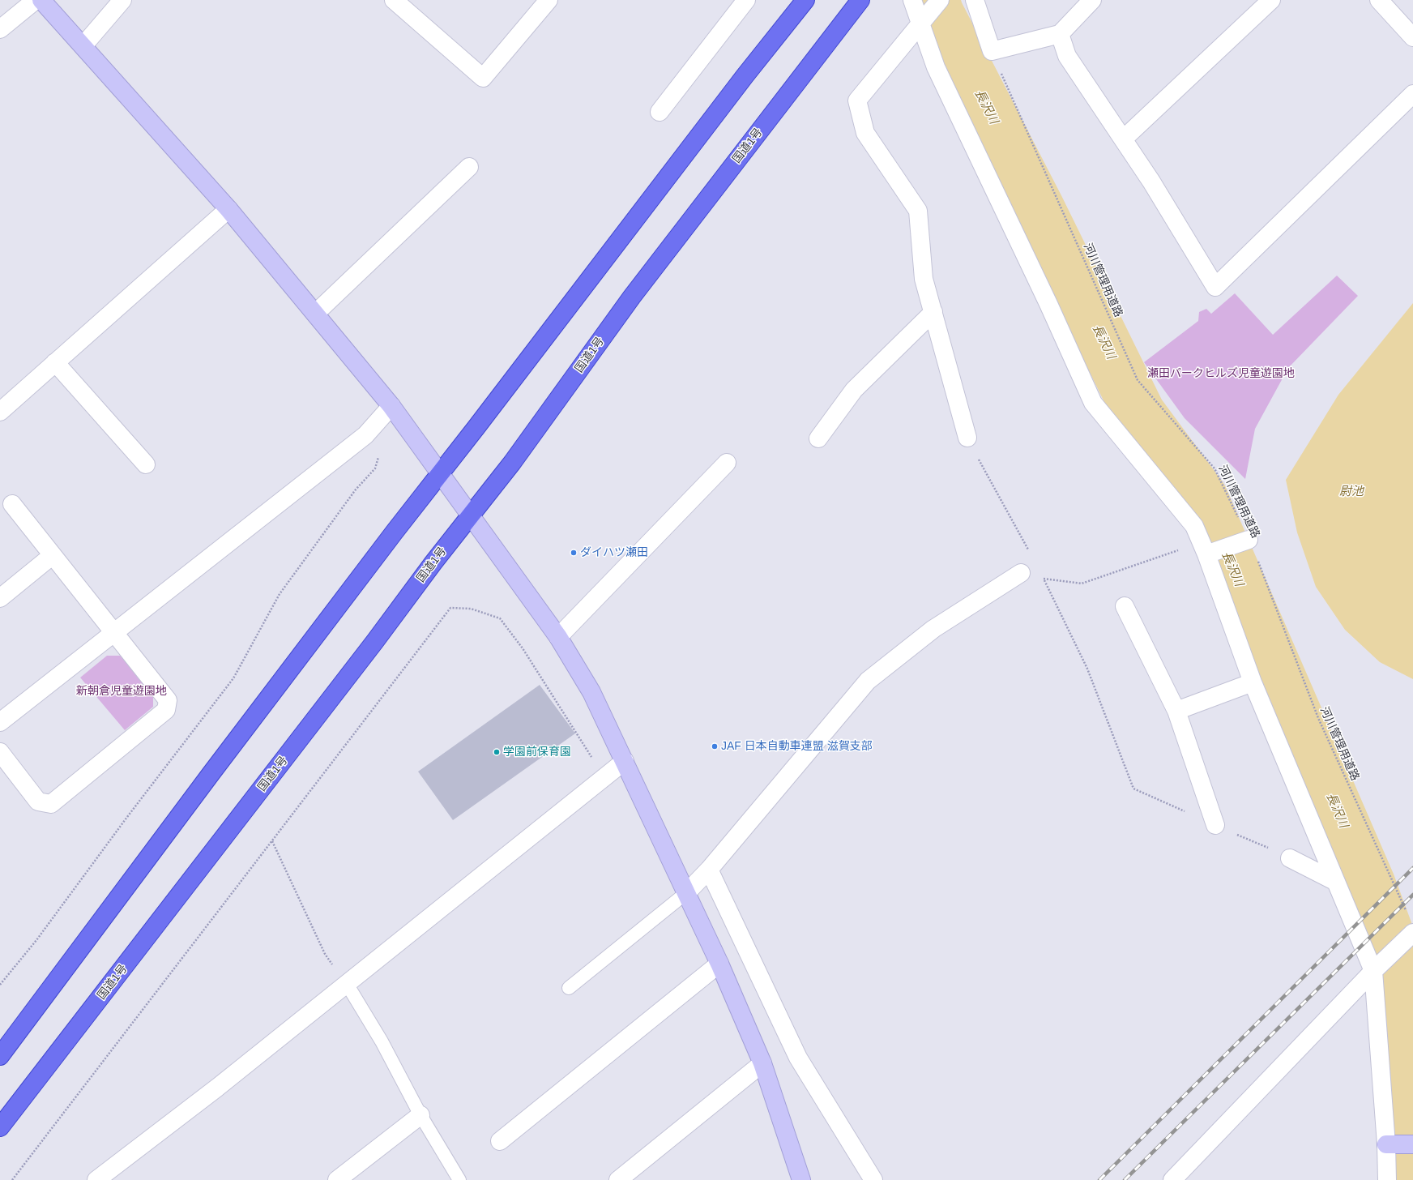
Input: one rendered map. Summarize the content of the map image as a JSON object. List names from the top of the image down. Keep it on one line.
{"streets":{"highway":["国道1号"],"path":["河川管理用道路"]},"water":["長沢川","尉池"],"parks":["瀬田パークヒルズ児童遊園地","新朝倉児童遊園地"],"places":["ダイハツ瀬田","JAF 日本自動車連盟 滋賀支部","学園前保育園"]}
